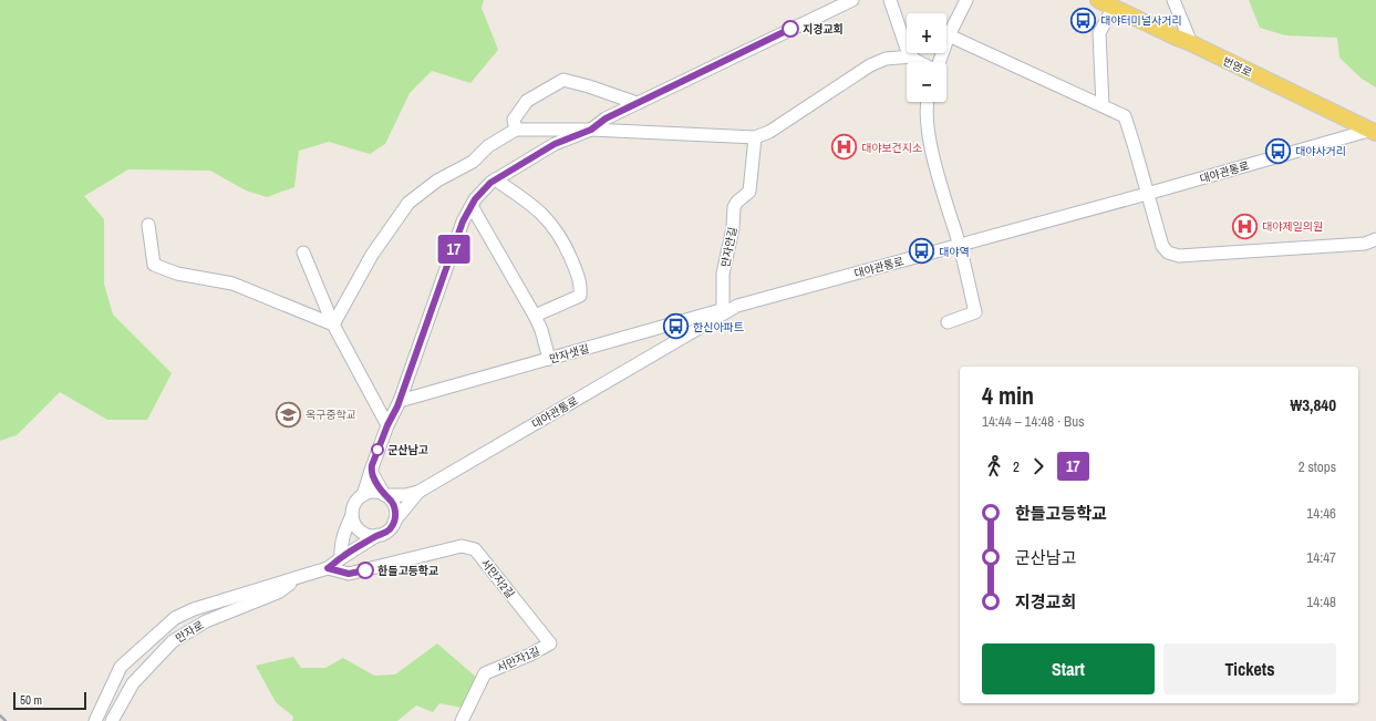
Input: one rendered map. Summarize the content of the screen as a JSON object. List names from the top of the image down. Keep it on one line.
{"streets":{"main road":["번영로"],"street":["대야관통로","만자안길","만자샛길","서만자2길","만자로","서만자1길"]},"crossings":[["번영로","대야관통로"],["대야관통로","만자샛길"],["만자안길","만자샛길"],["서만자2길","만자로"],["서만자2길","서만자1길"]],"places":{"bus stop":["대야터미널사거리","대야사거리","대야역","한신아파트"],"other":["지경교회","군산남고","한들고등학교"],"hospital":["대야보건지소","대야제일의원"],"school or university":["옥구중학교"]},"lines":["bus line 17"],"scale_bar":"50 m","page":{"on_map":"17","map_buttons":["+","−"],"heading":["4 min","14:44 – 14:48 · Bus","₩3,840"],"legs":["2","17","2 stops"],"list":[{"name":"한들고등학교","value":"14:46"},{"name":"군산남고","value":"14:47"},{"name":"지경교회","value":"14:48"}],"buttons":["Start","Tickets"],"scale":"50 m"}}
